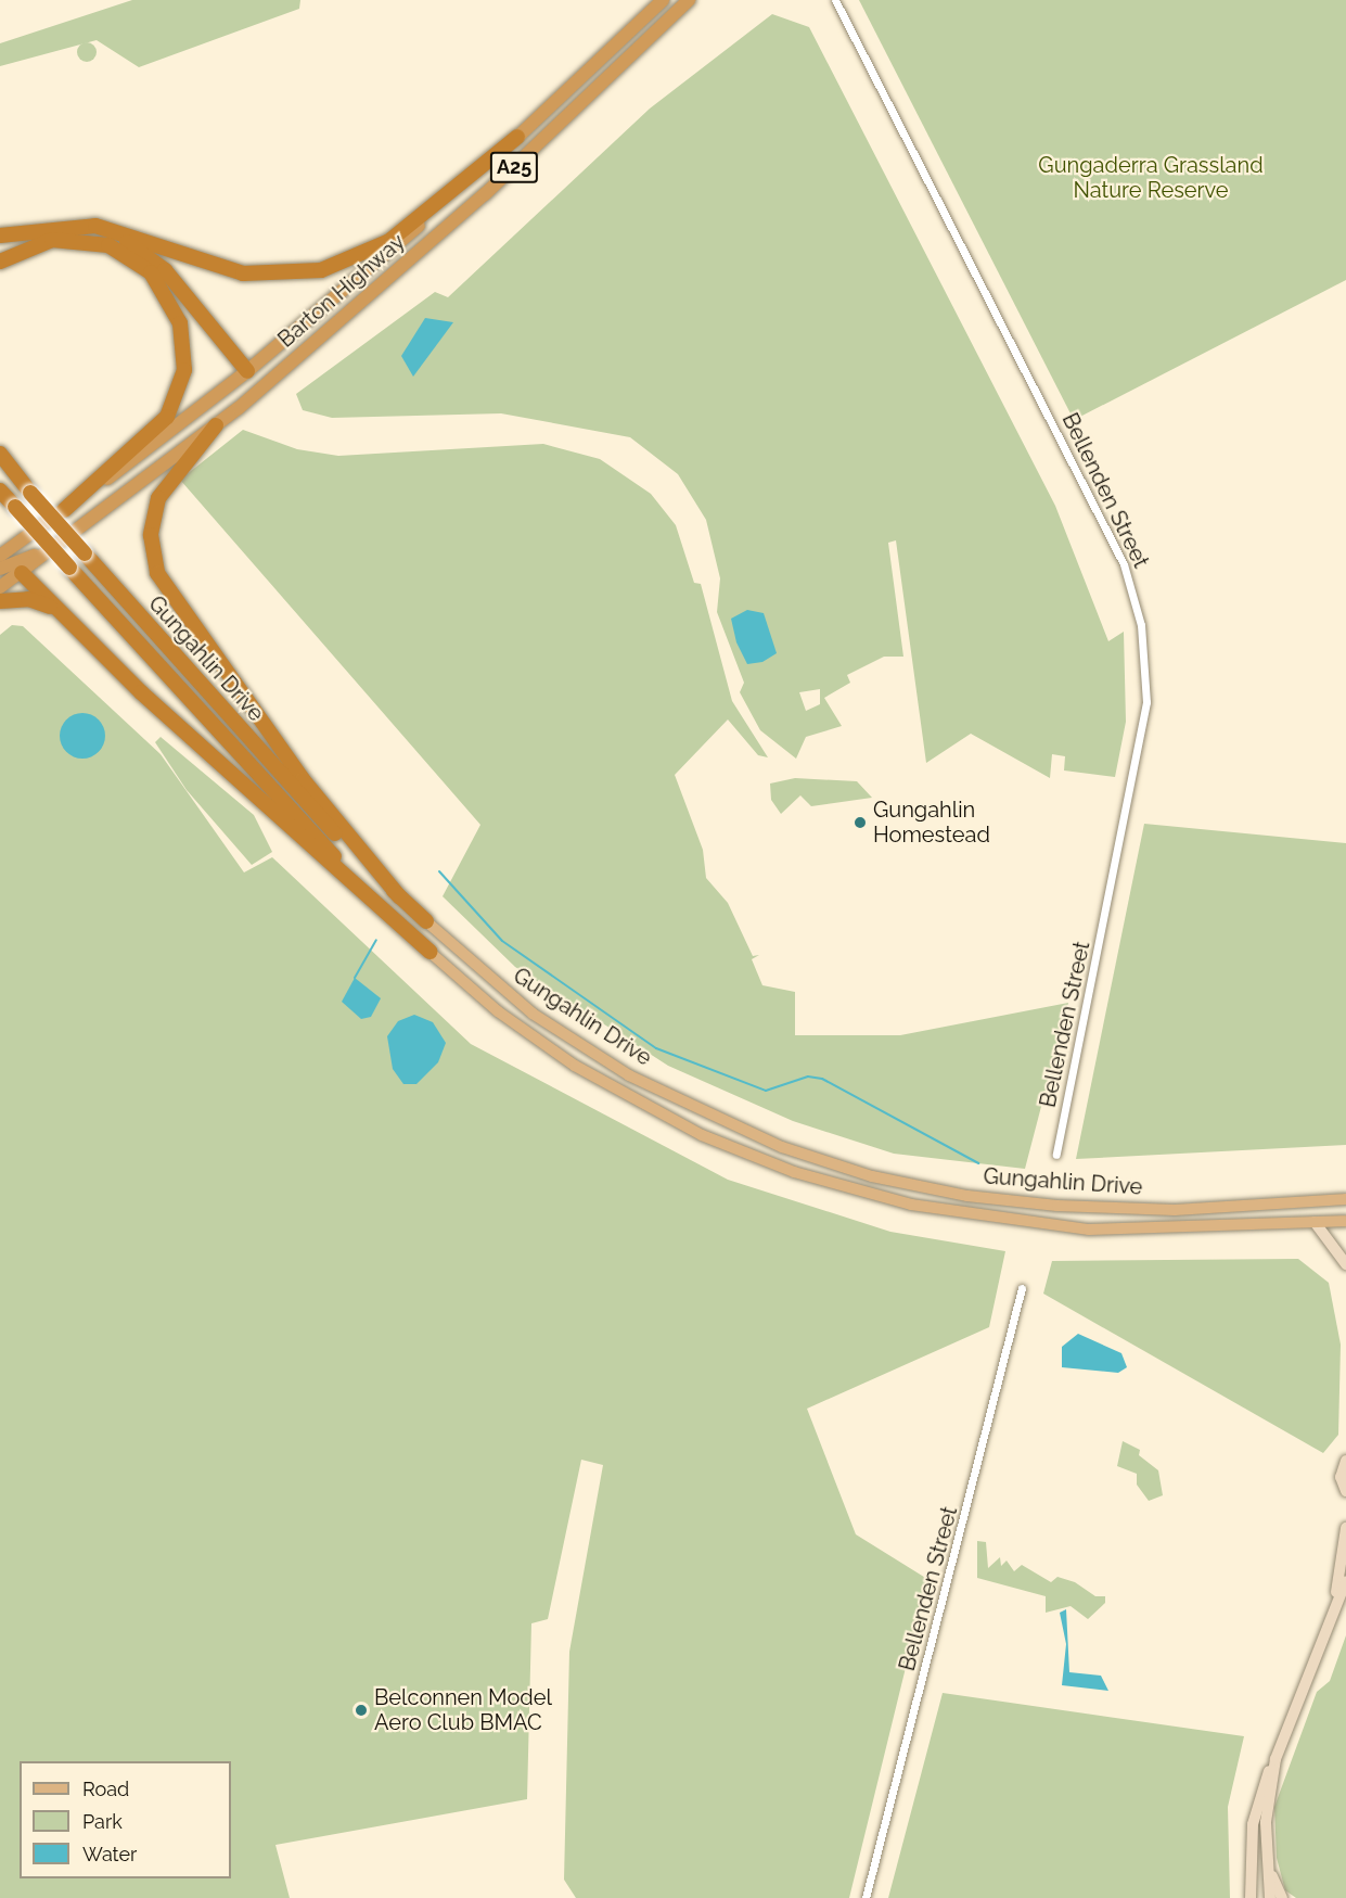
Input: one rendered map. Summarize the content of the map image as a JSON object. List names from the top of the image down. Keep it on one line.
{"streets":{"highway":["A25","Barton Highway","Gungahlin Drive"],"street":["Bellenden Street"]},"parks":["Gungaderra Grassland Nature Reserve"],"places":["Gungahlin Homestead","Belconnen Model Aero Club BMAC"],"legend":["Road","Park","Water"]}
